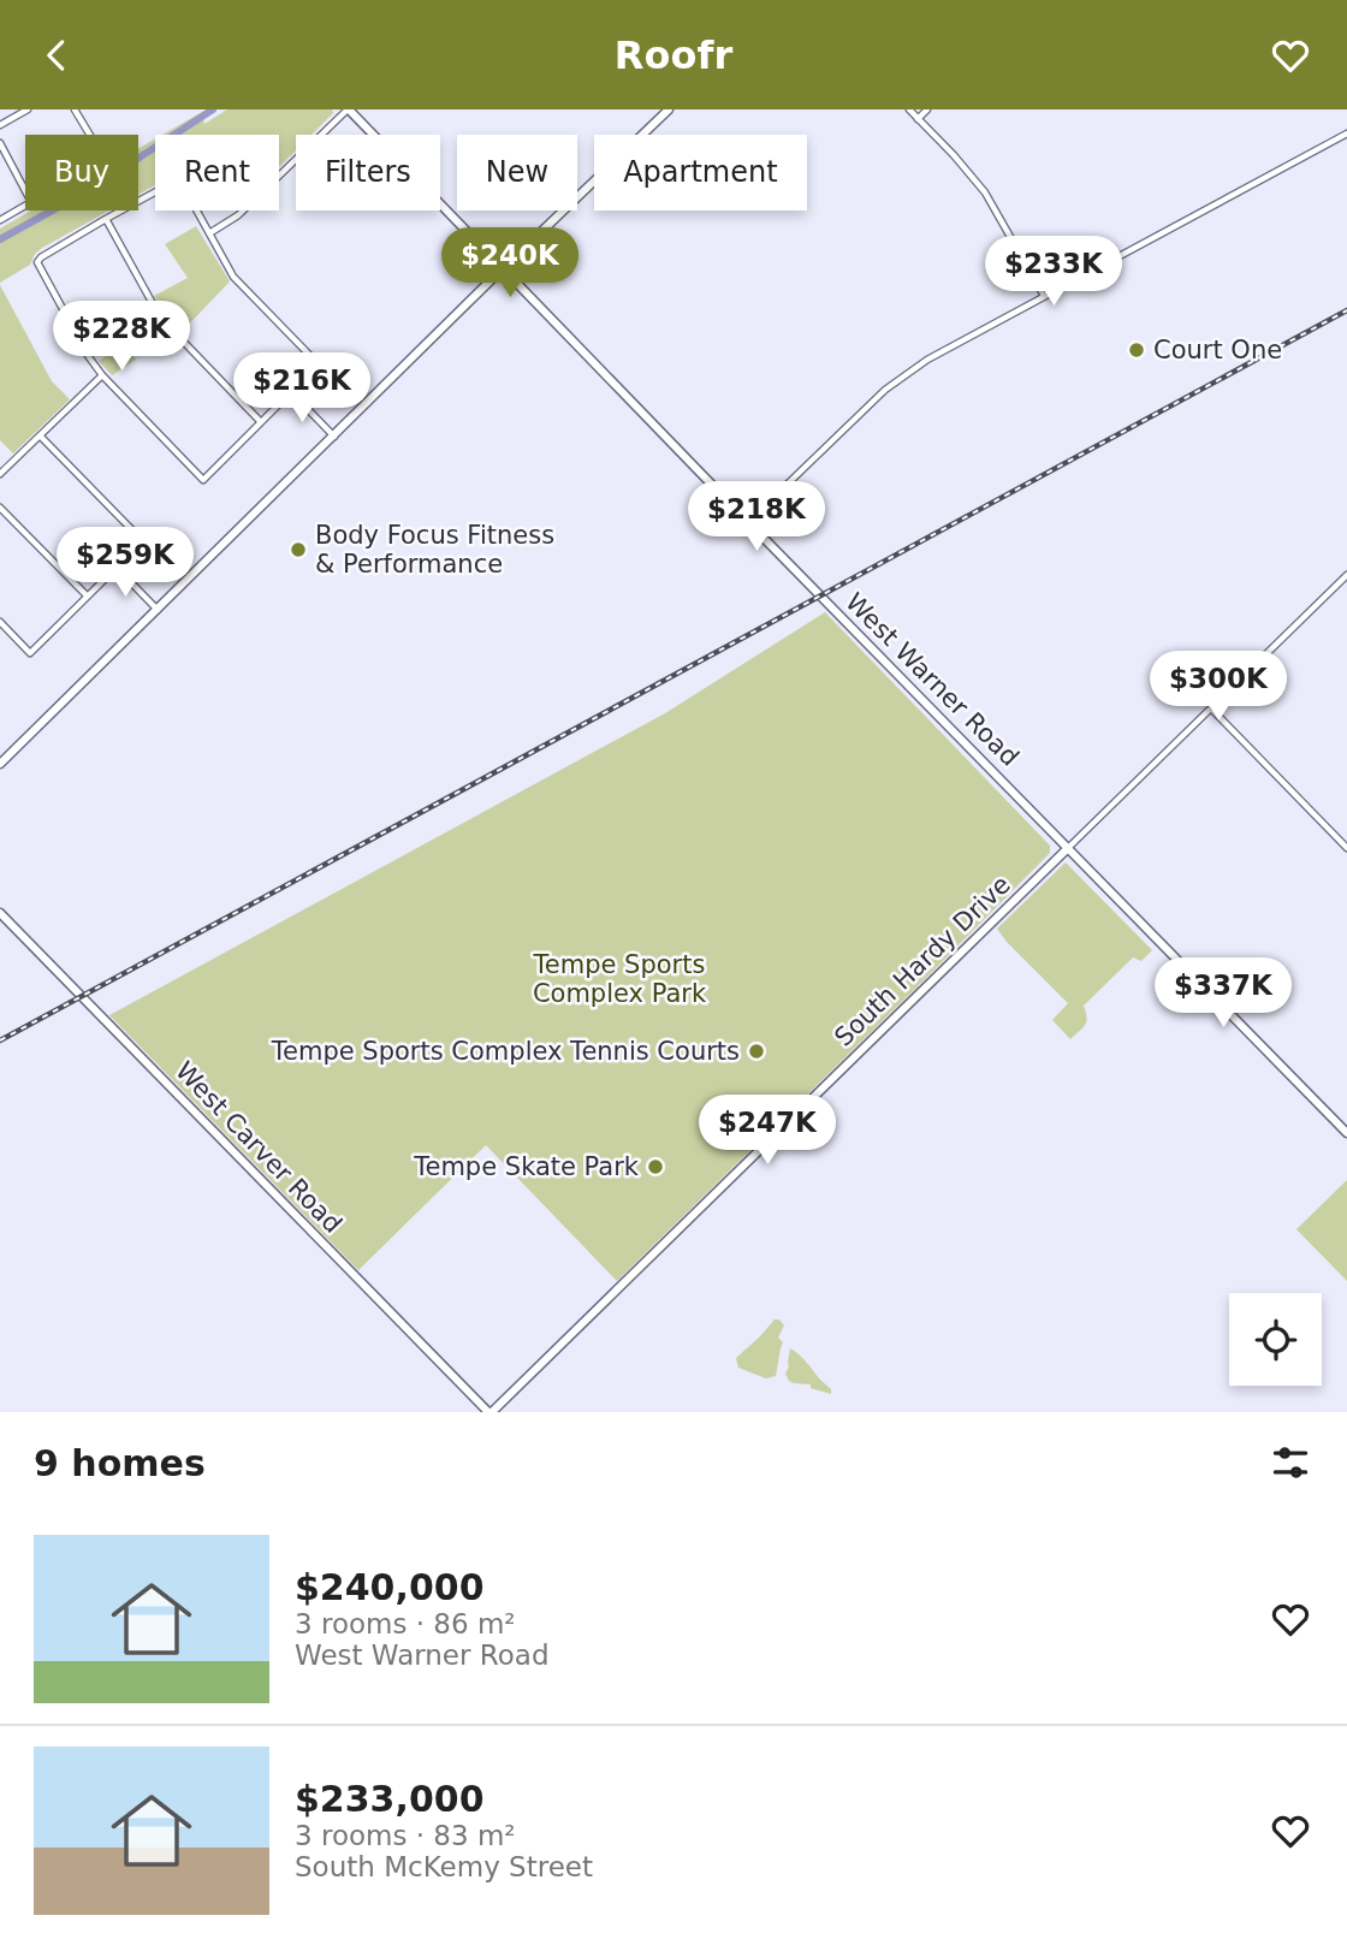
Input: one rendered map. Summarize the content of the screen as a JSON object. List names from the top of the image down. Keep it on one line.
{"streets":{"main road":["West Warner Road","South Hardy Drive","West Carver Road"]},"crossings":[["West Warner Road","South Hardy Drive"],["South Hardy Drive","West Carver Road"]],"parks":["Tempe Sports Complex Park"],"places":["Court One","Body Focus Fitness & Performance","Tempe Sports Complex Tennis Courts","Tempe Skate Park"],"page":{"header":"Roofr","chip":["Buy","Rent","Filters","New","Apartment"],"price":["$240K","$233K","$228K","$216K","$218K","$259K","$300K","$337K","$247K"],"heading":"9 homes","list":[{"name":"$240,000","note":"3 rooms · 86 m² · West Warner Road"},{"name":"$233,000","note":"3 rooms · 83 m² · South McKemy Street"}]}}
